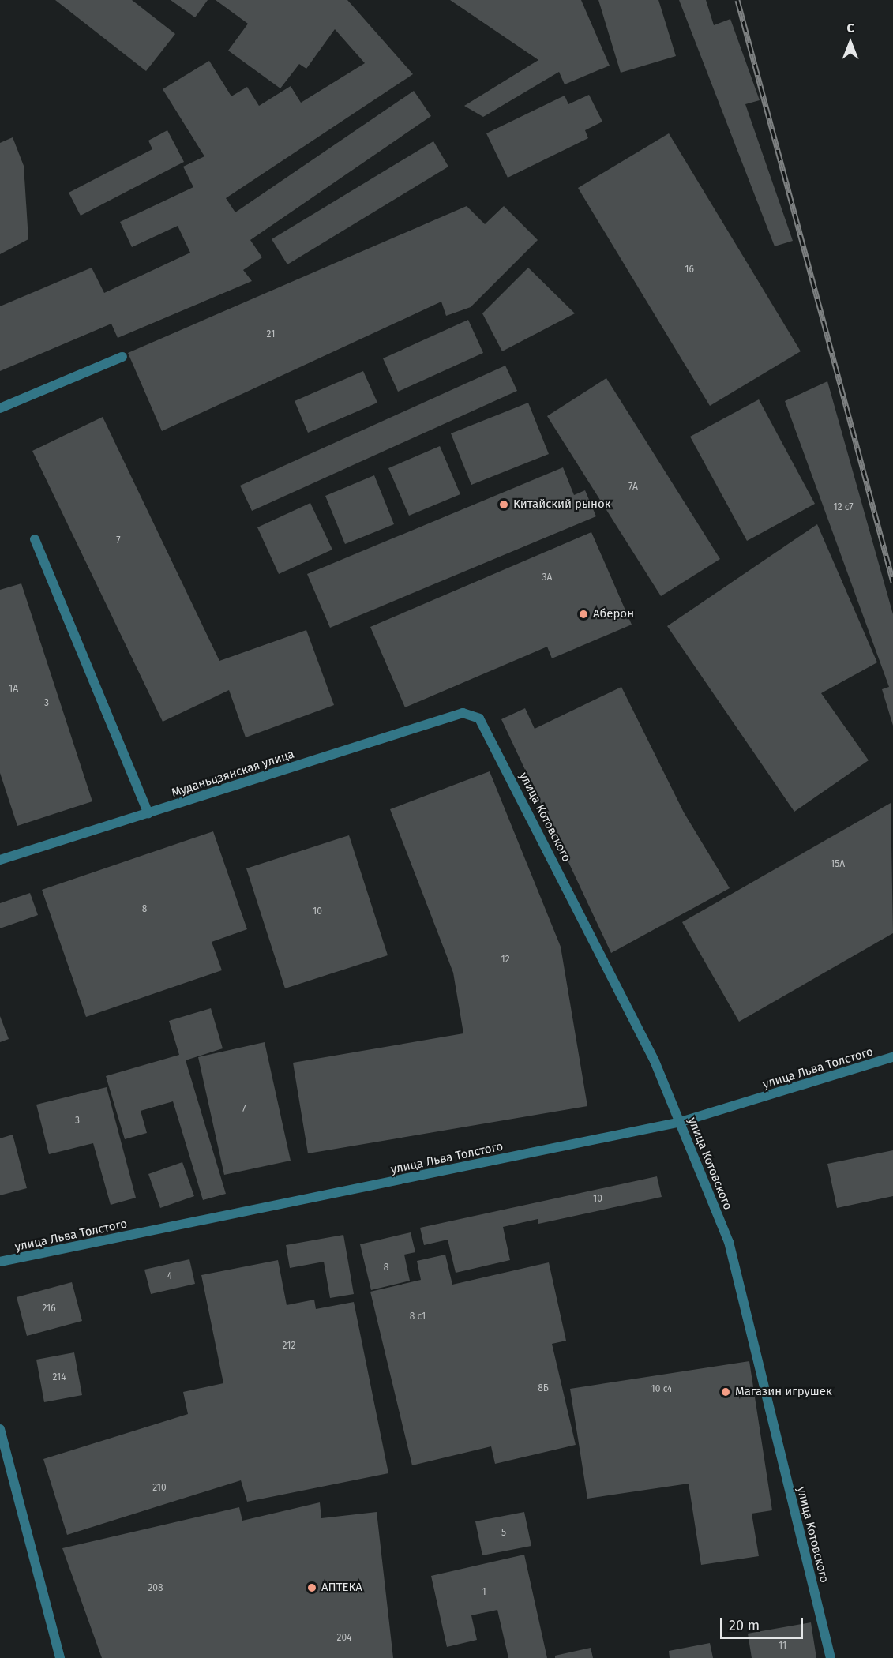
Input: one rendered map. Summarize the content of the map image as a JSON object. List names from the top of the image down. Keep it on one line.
{"streets":{"street":["Муданьцзянская улица","улица Котовского","улица Льва Толстого"]},"crossings":[["Муданьцзянская улица","улица Котовского"],["улица Котовского","улица Льва Толстого"]],"places":["Китайский рынок","Аберон","Магазин игрушек","АПТЕКА"],"house_numbers":["16","21","7А","12 с7","7","3А","1А","3","15А","8","10","12","7","3","10","8","4","216","8 с1","212","214","8Б","10 с4","210","5","208","1","204","11"],"scale_bar":"20 m","north":"top"}
